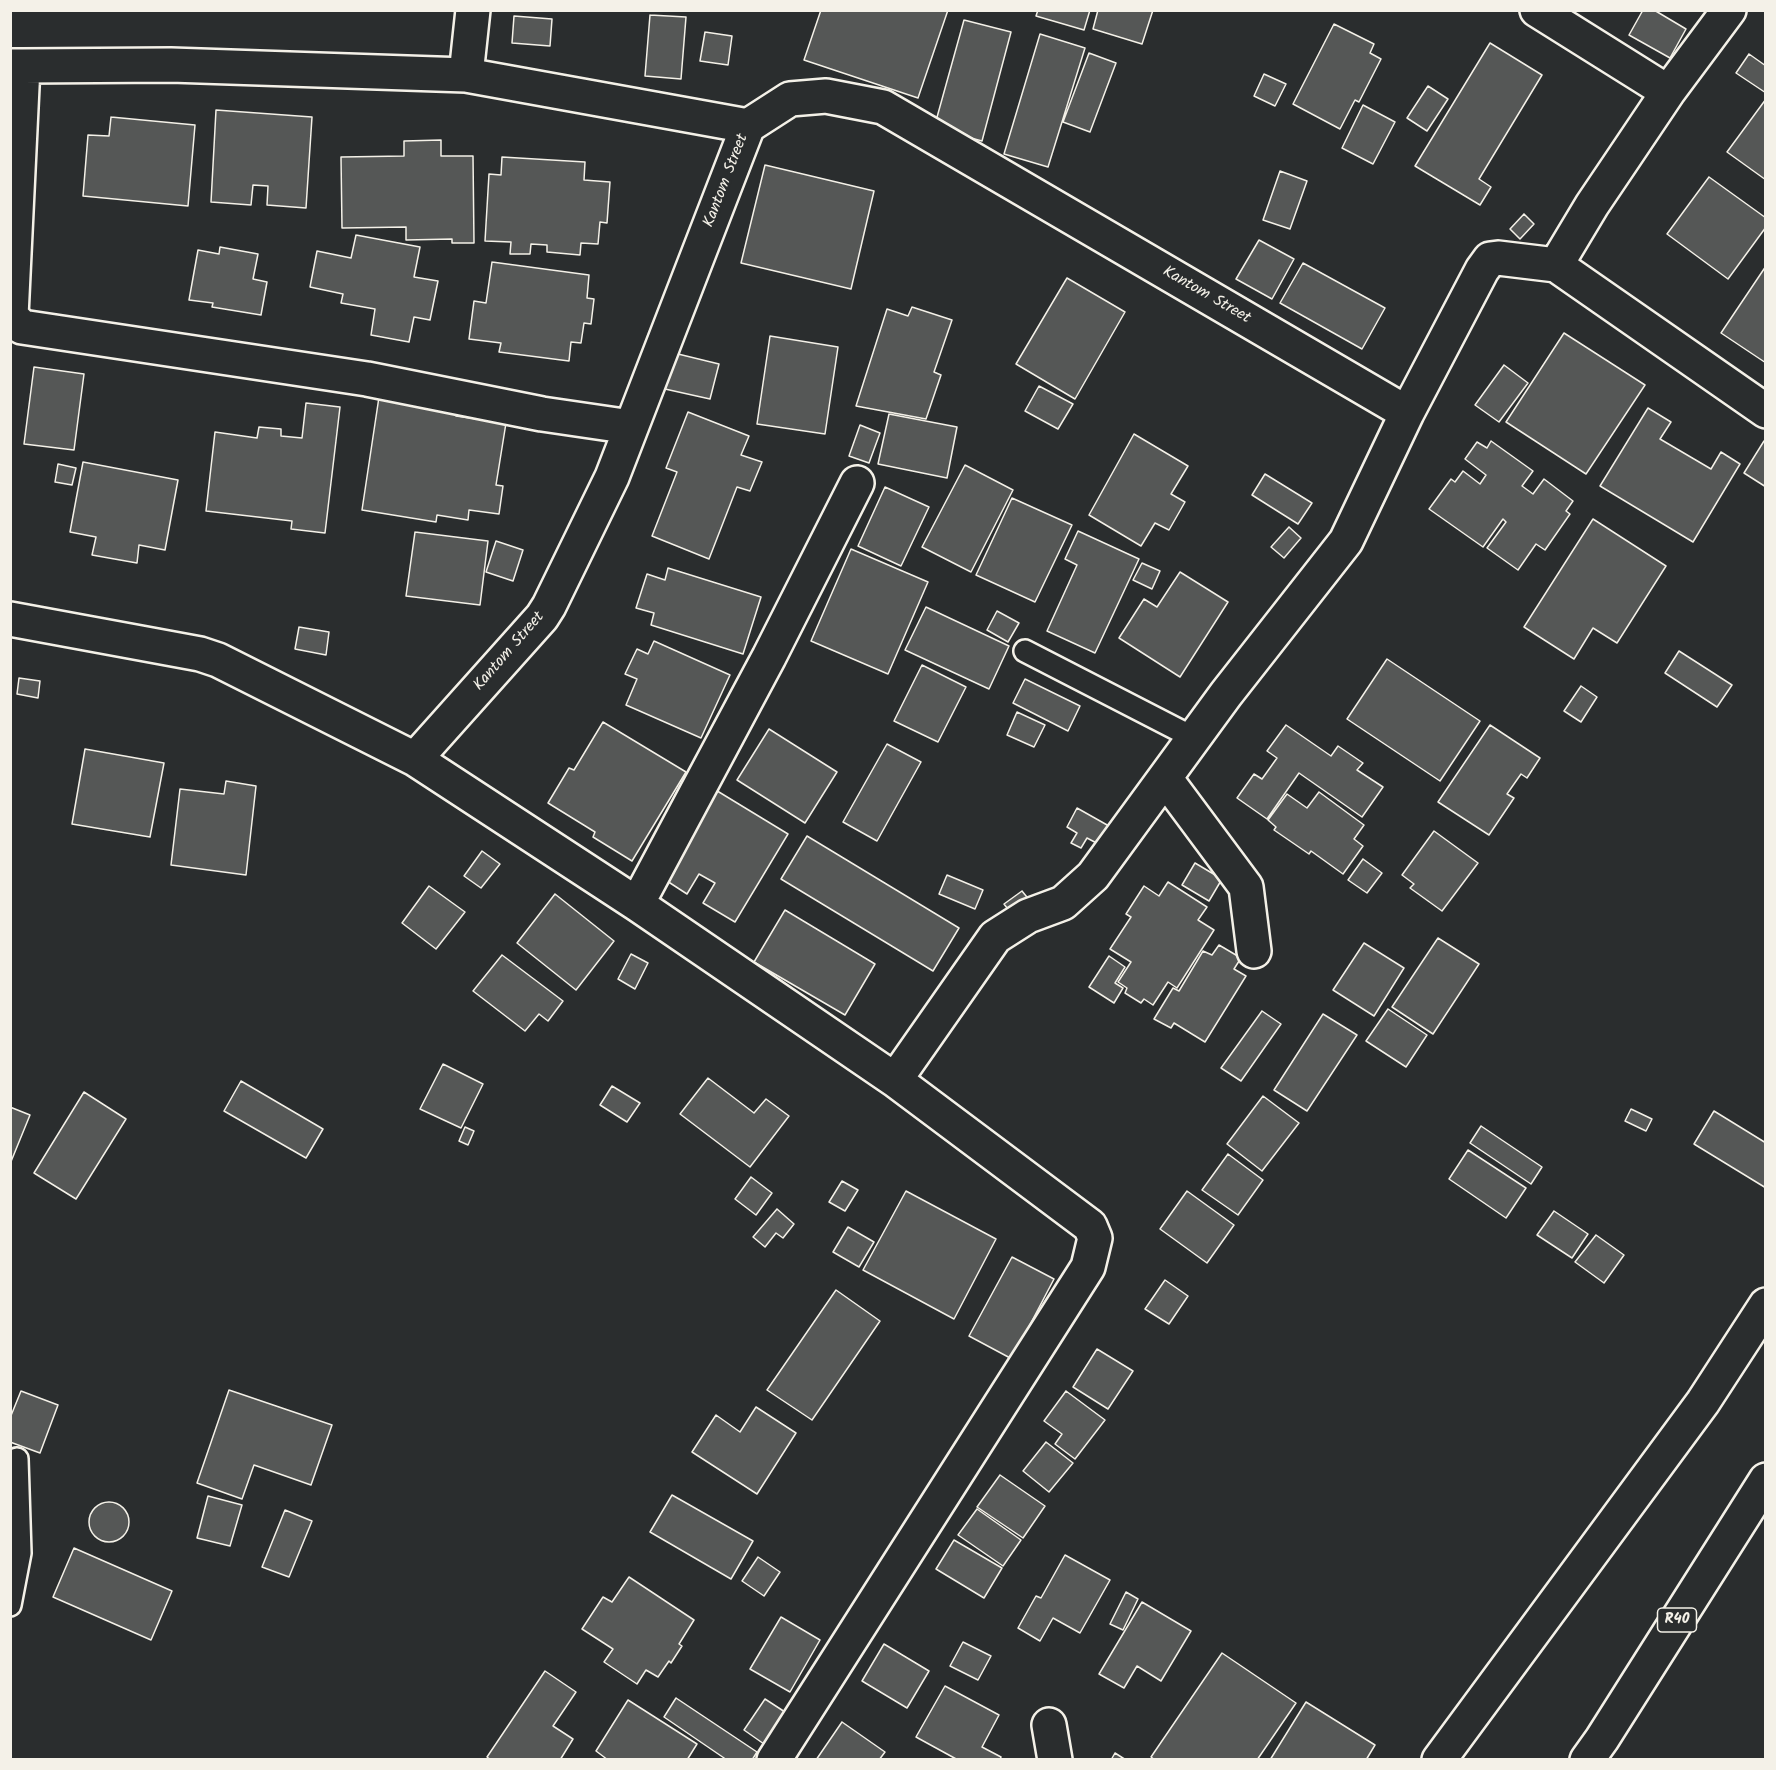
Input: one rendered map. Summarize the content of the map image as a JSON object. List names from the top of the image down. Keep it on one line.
{"streets":{"street":["Kantom Street","R40"]}}
